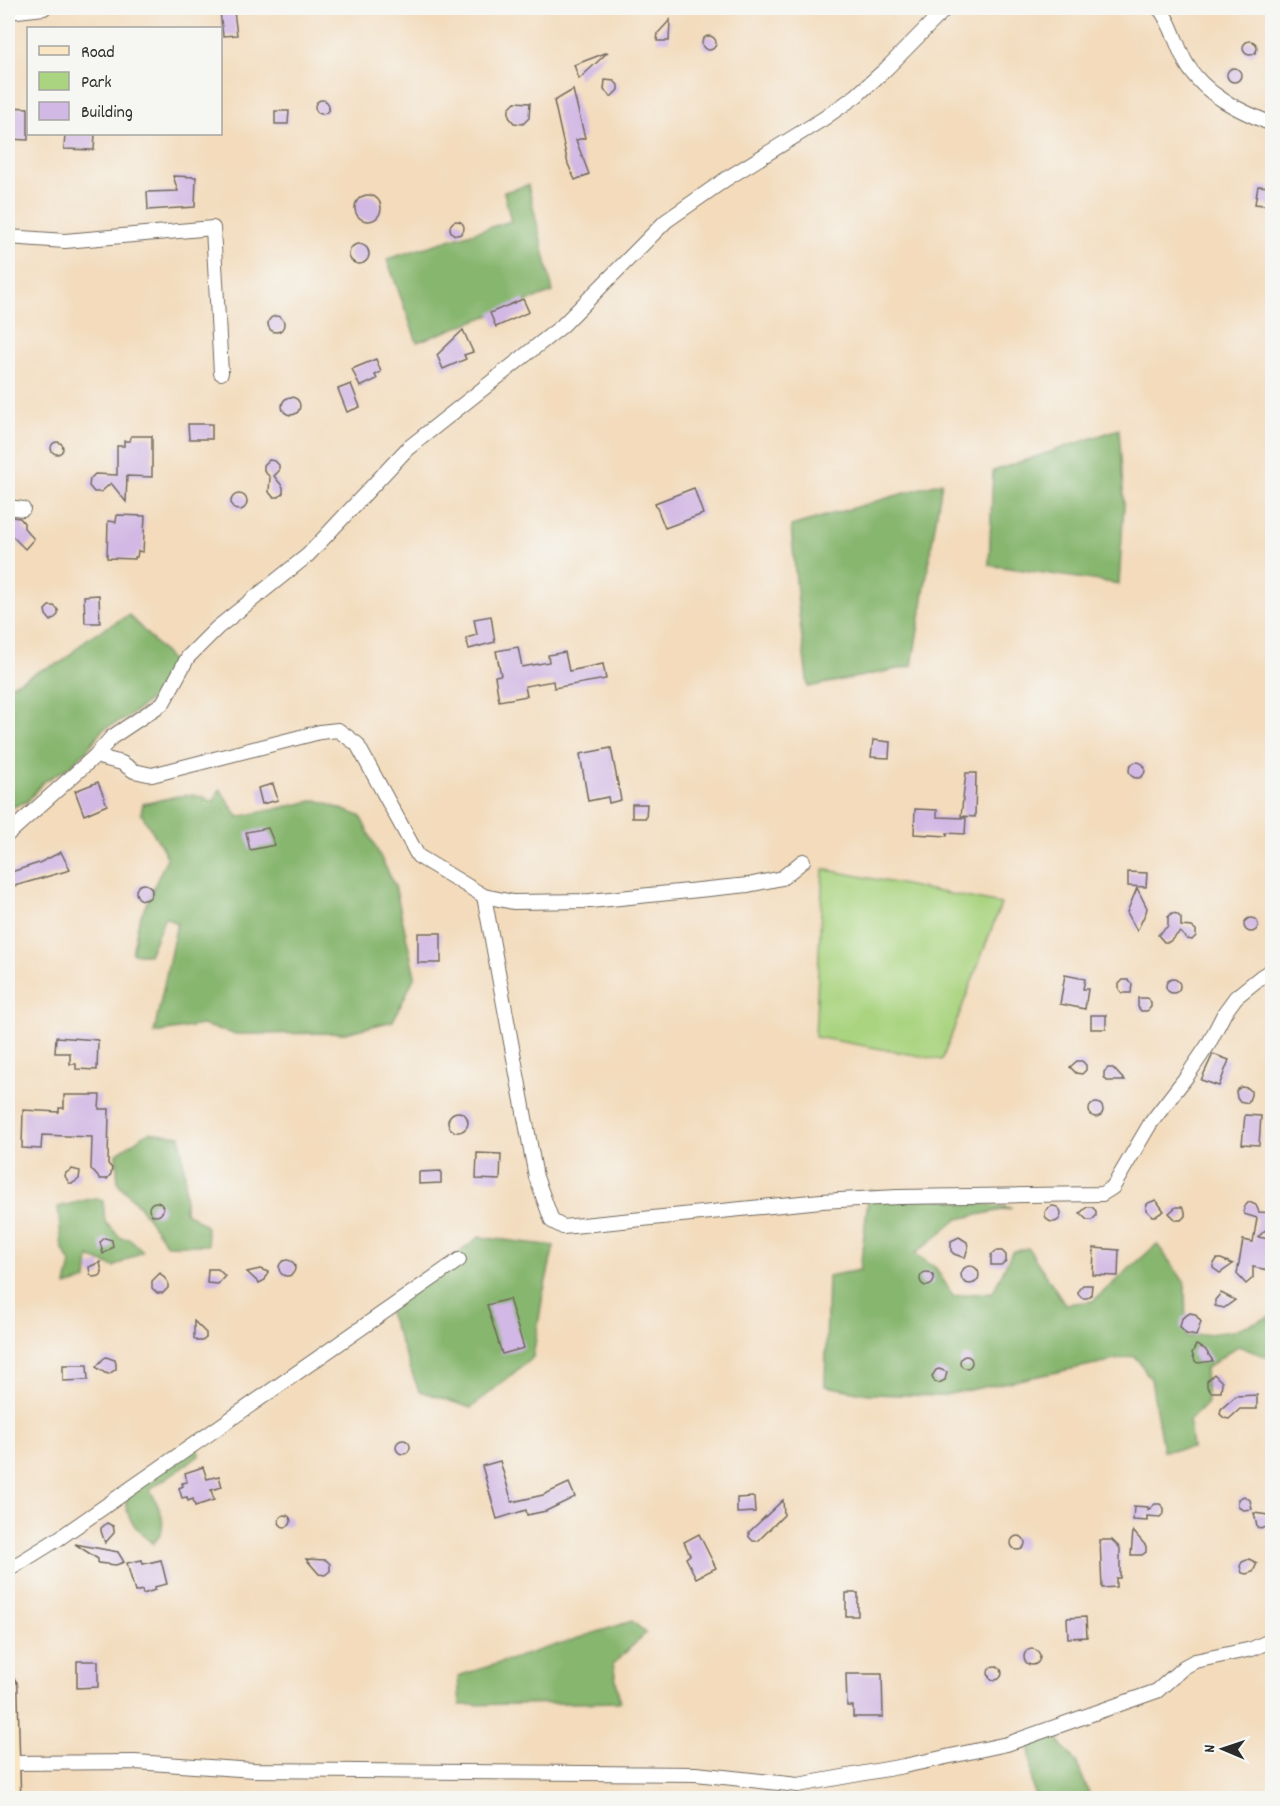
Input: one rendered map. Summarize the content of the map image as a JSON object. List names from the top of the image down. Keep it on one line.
{"legend":["Road","Park","Building"],"north":"left"}
